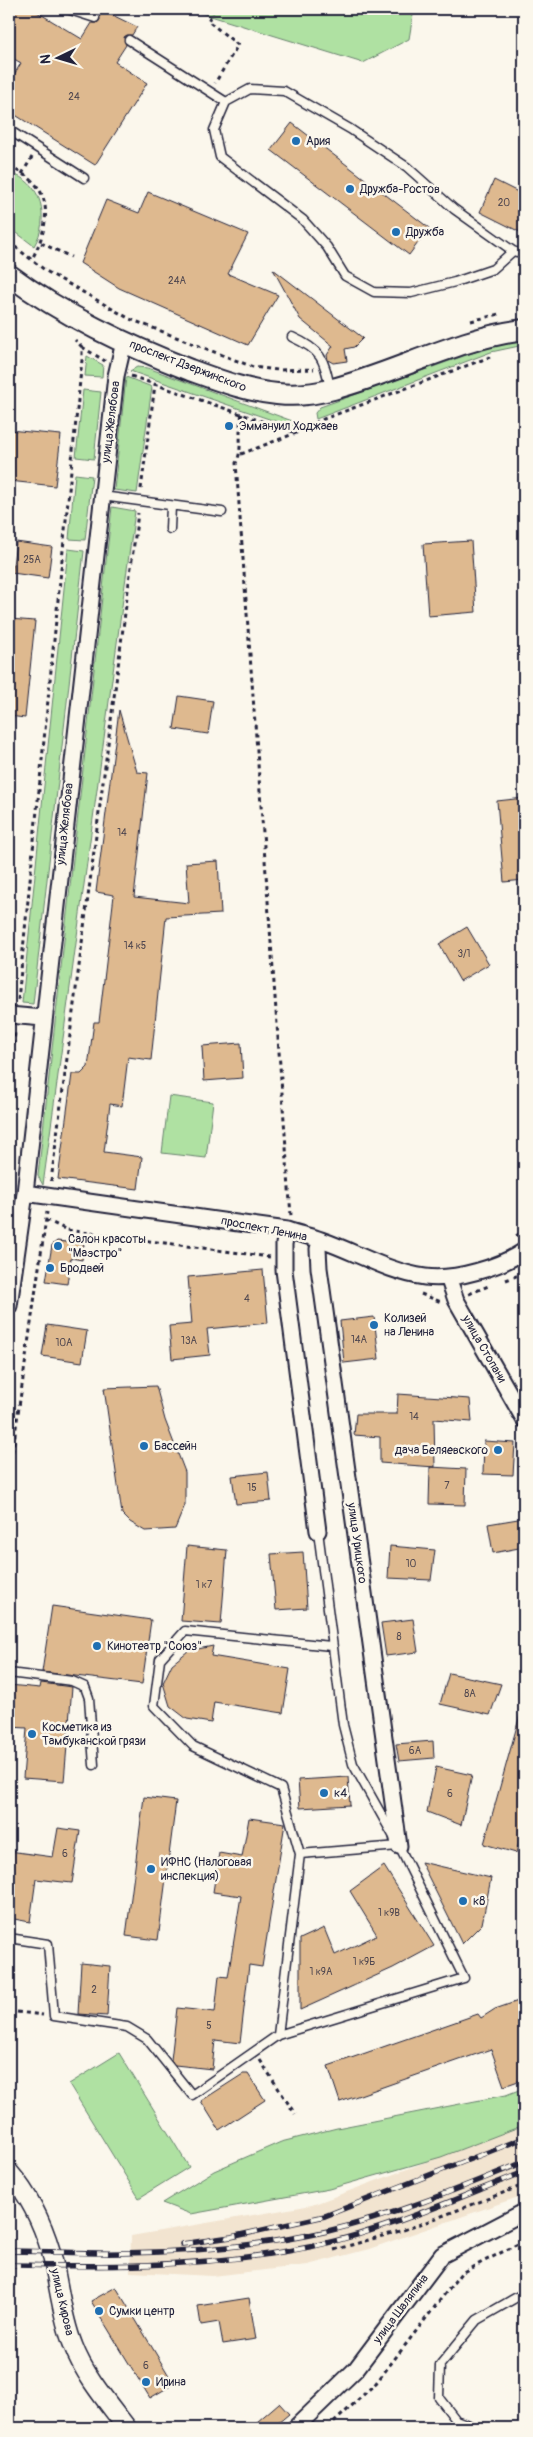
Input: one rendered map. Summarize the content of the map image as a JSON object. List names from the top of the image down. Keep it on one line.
{"streets":{"main road":["проспект Дзержинского"],"street":["улица Желябова","проспект Ленина","улица Стопани","улица Урицкого","улица Кирова","улица Шаляпина"]},"crossings":[["проспект Дзержинского","улица Желябова"],["улица Желябова","проспект Ленина"],["проспект Ленина","улица Стопани"],["проспект Ленина","улица Урицкого"]],"places":["Ария","Дружба-Ростов","Дружба","Эммануил Ходжаев","Салон красоты \"Маэстро\"","Бродвей","Колизей на Ленина","Бассейн","дача Беляевского","Кинотеатр \"Союз\"","Косметика из Тамбуканской грязи","к4","ИФНС (Налоговая инспекция)","к8","Сумки центр","Ирина"],"house_numbers":["24","20","24А","25А","14","14 к5","3/1","4","14А","13А","10А","14","7","15","10","1 к7","8","8А","6А","6","6","1 к9В","1 к9Б","1 к9А","2","5","6"],"north":"left"}
